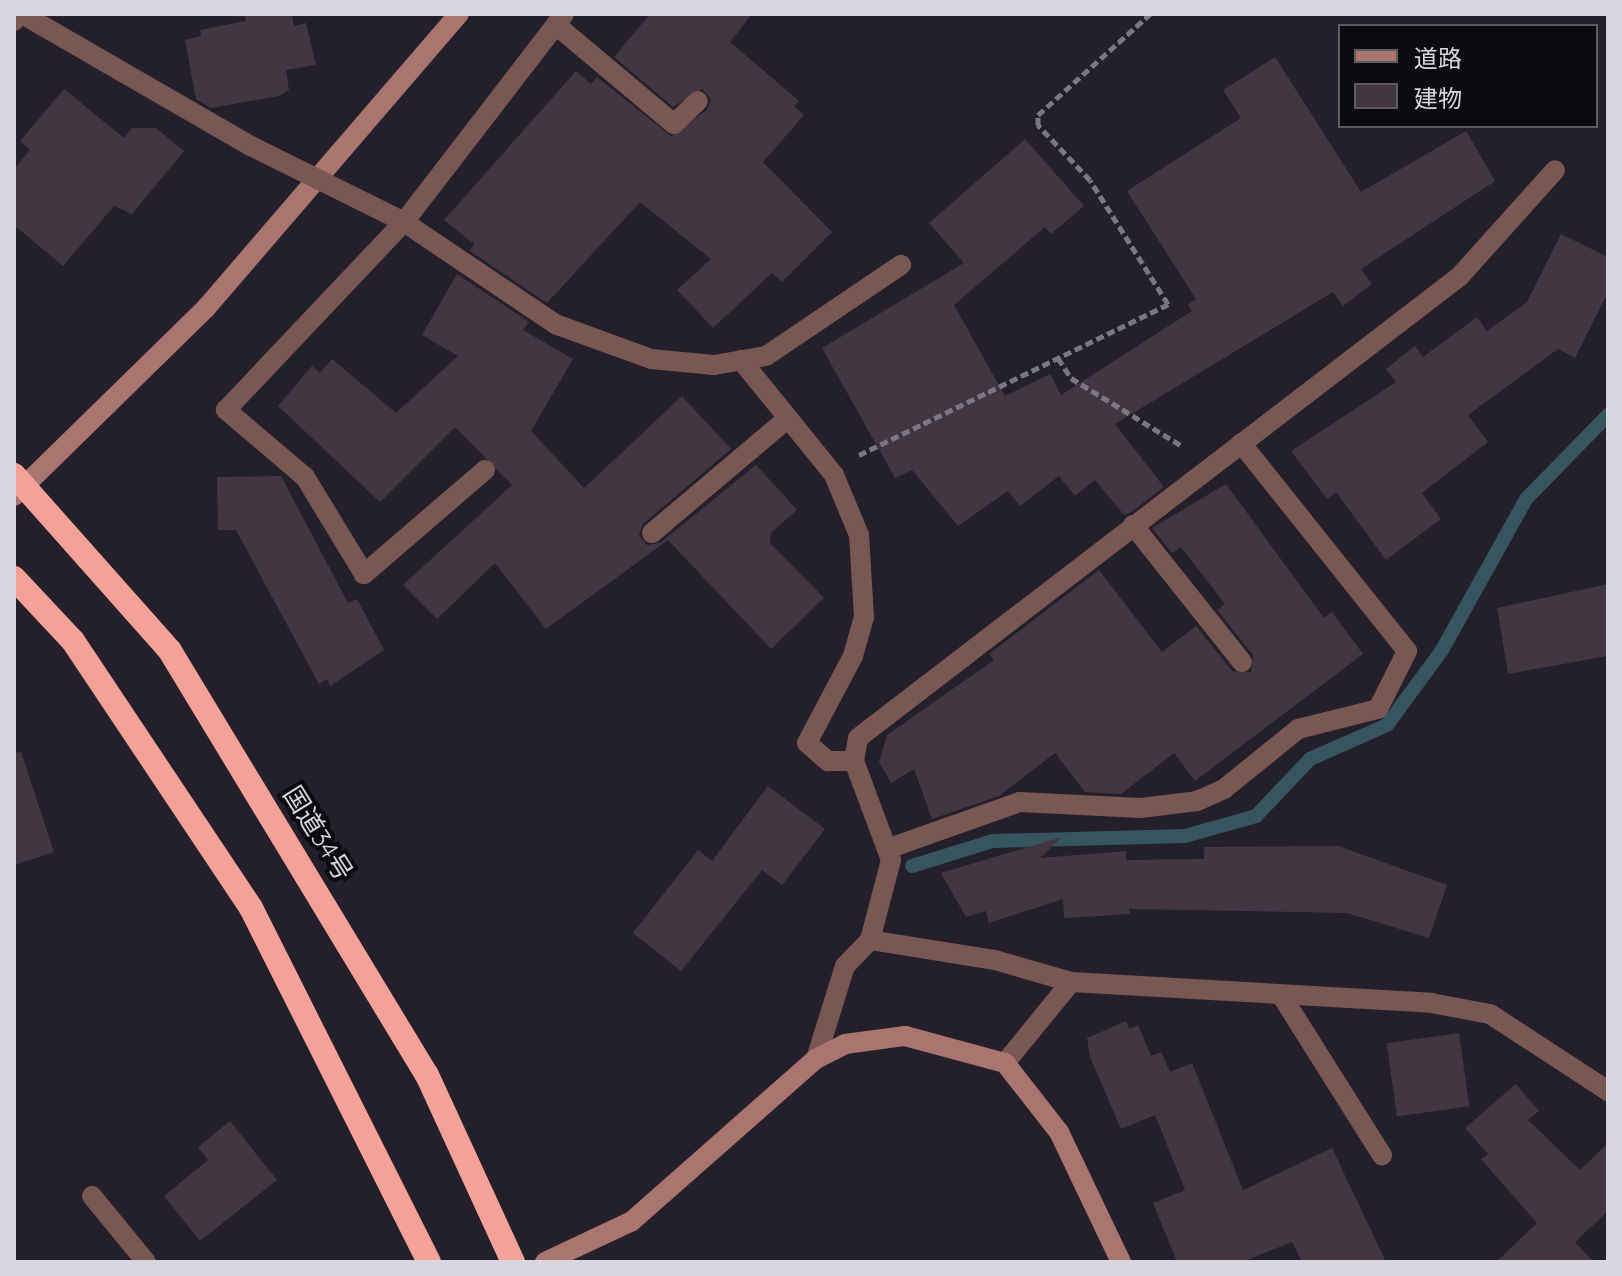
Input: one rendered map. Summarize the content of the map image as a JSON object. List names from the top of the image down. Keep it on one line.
{"streets":{"highway":["国道34号"]},"legend":["道路","建物"]}
